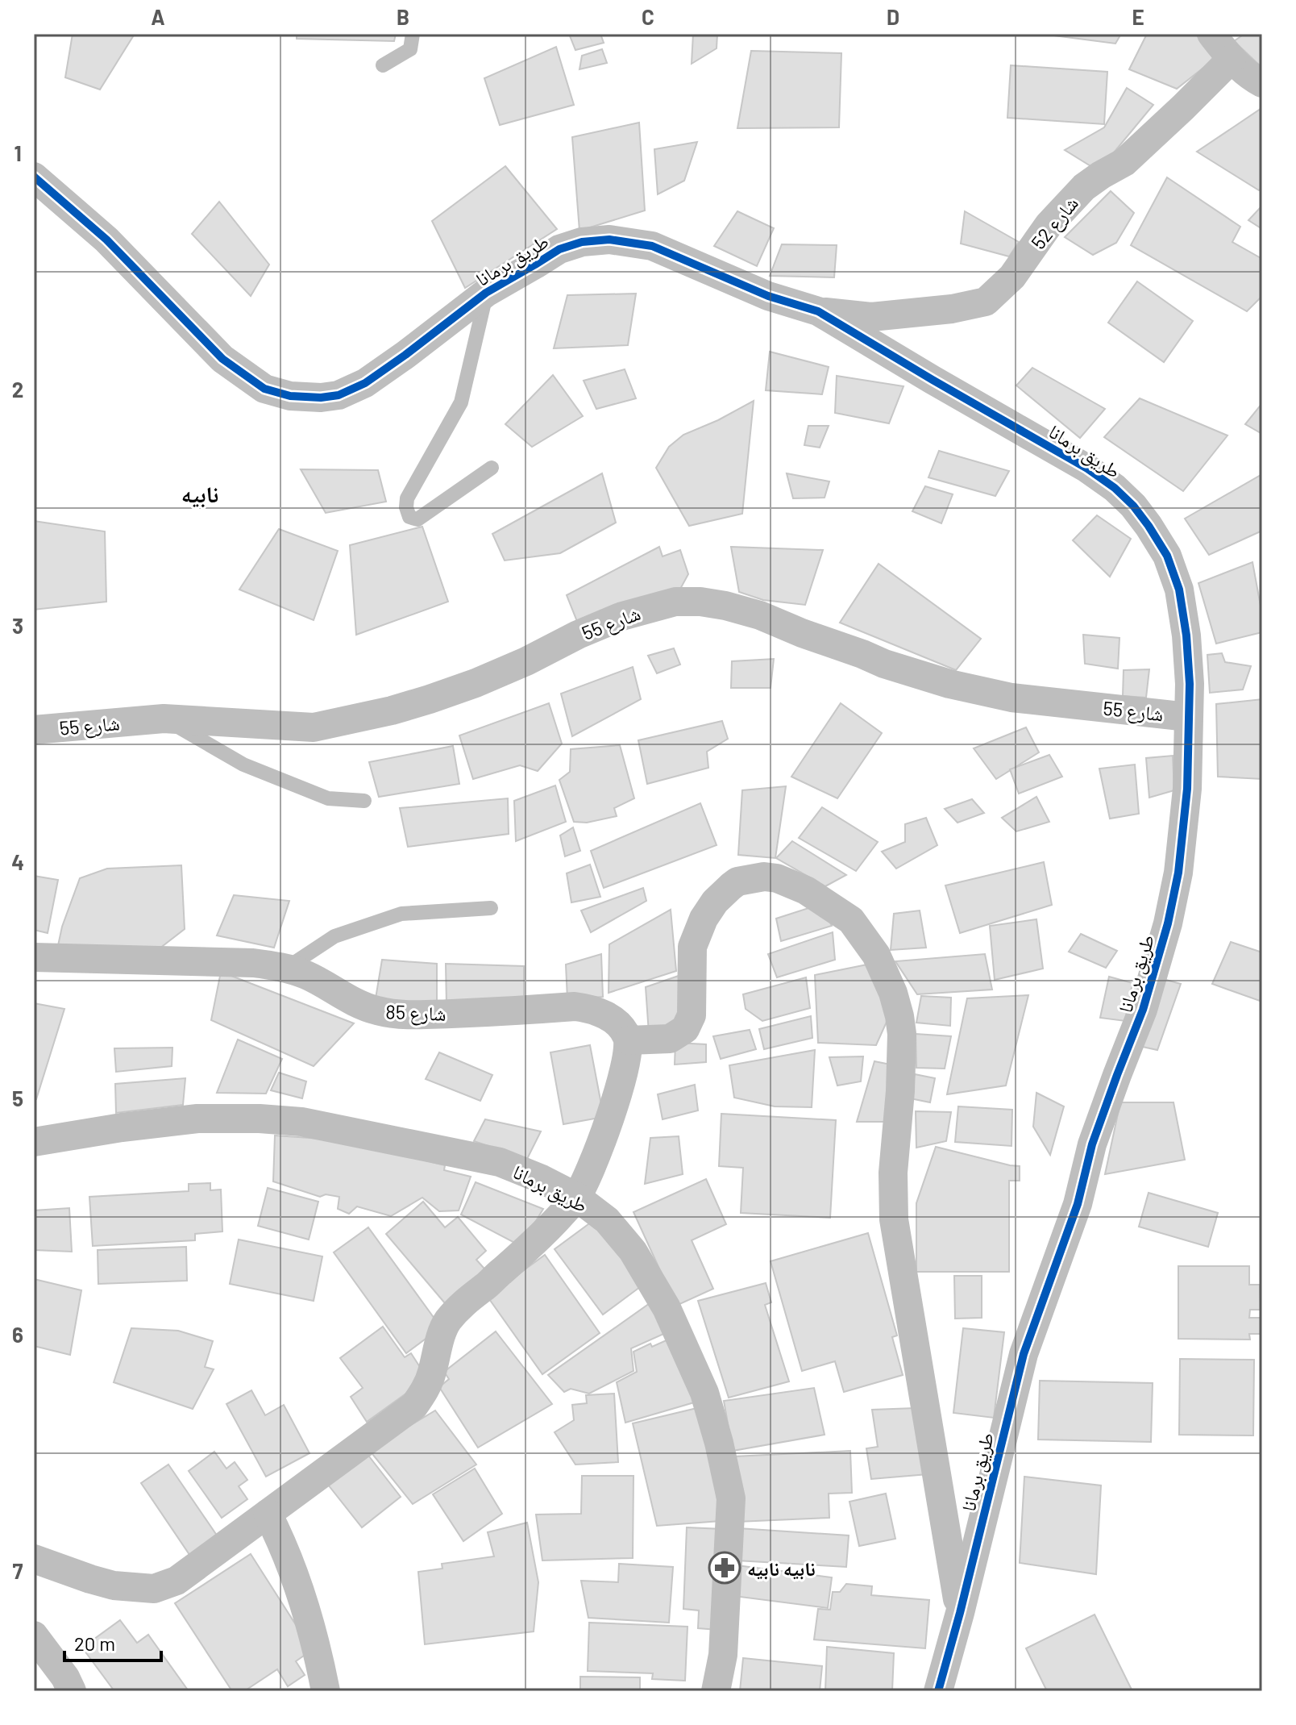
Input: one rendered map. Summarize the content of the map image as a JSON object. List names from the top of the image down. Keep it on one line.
{"streets":{"street":["شارع 52","طريق برمانا","شارع 55","شارع 85"]},"crossings":[["شارع 52","طريق برمانا"],["طريق برمانا","شارع 55"]],"districts":["نابيه"],"places":{"pharmacy":["نابيه نابيه"]},"scale_bar":"20 m","grid":{"columns":["A","B","C","D","E"],"rows":["1","2","3","4","5","6","7"]}}
